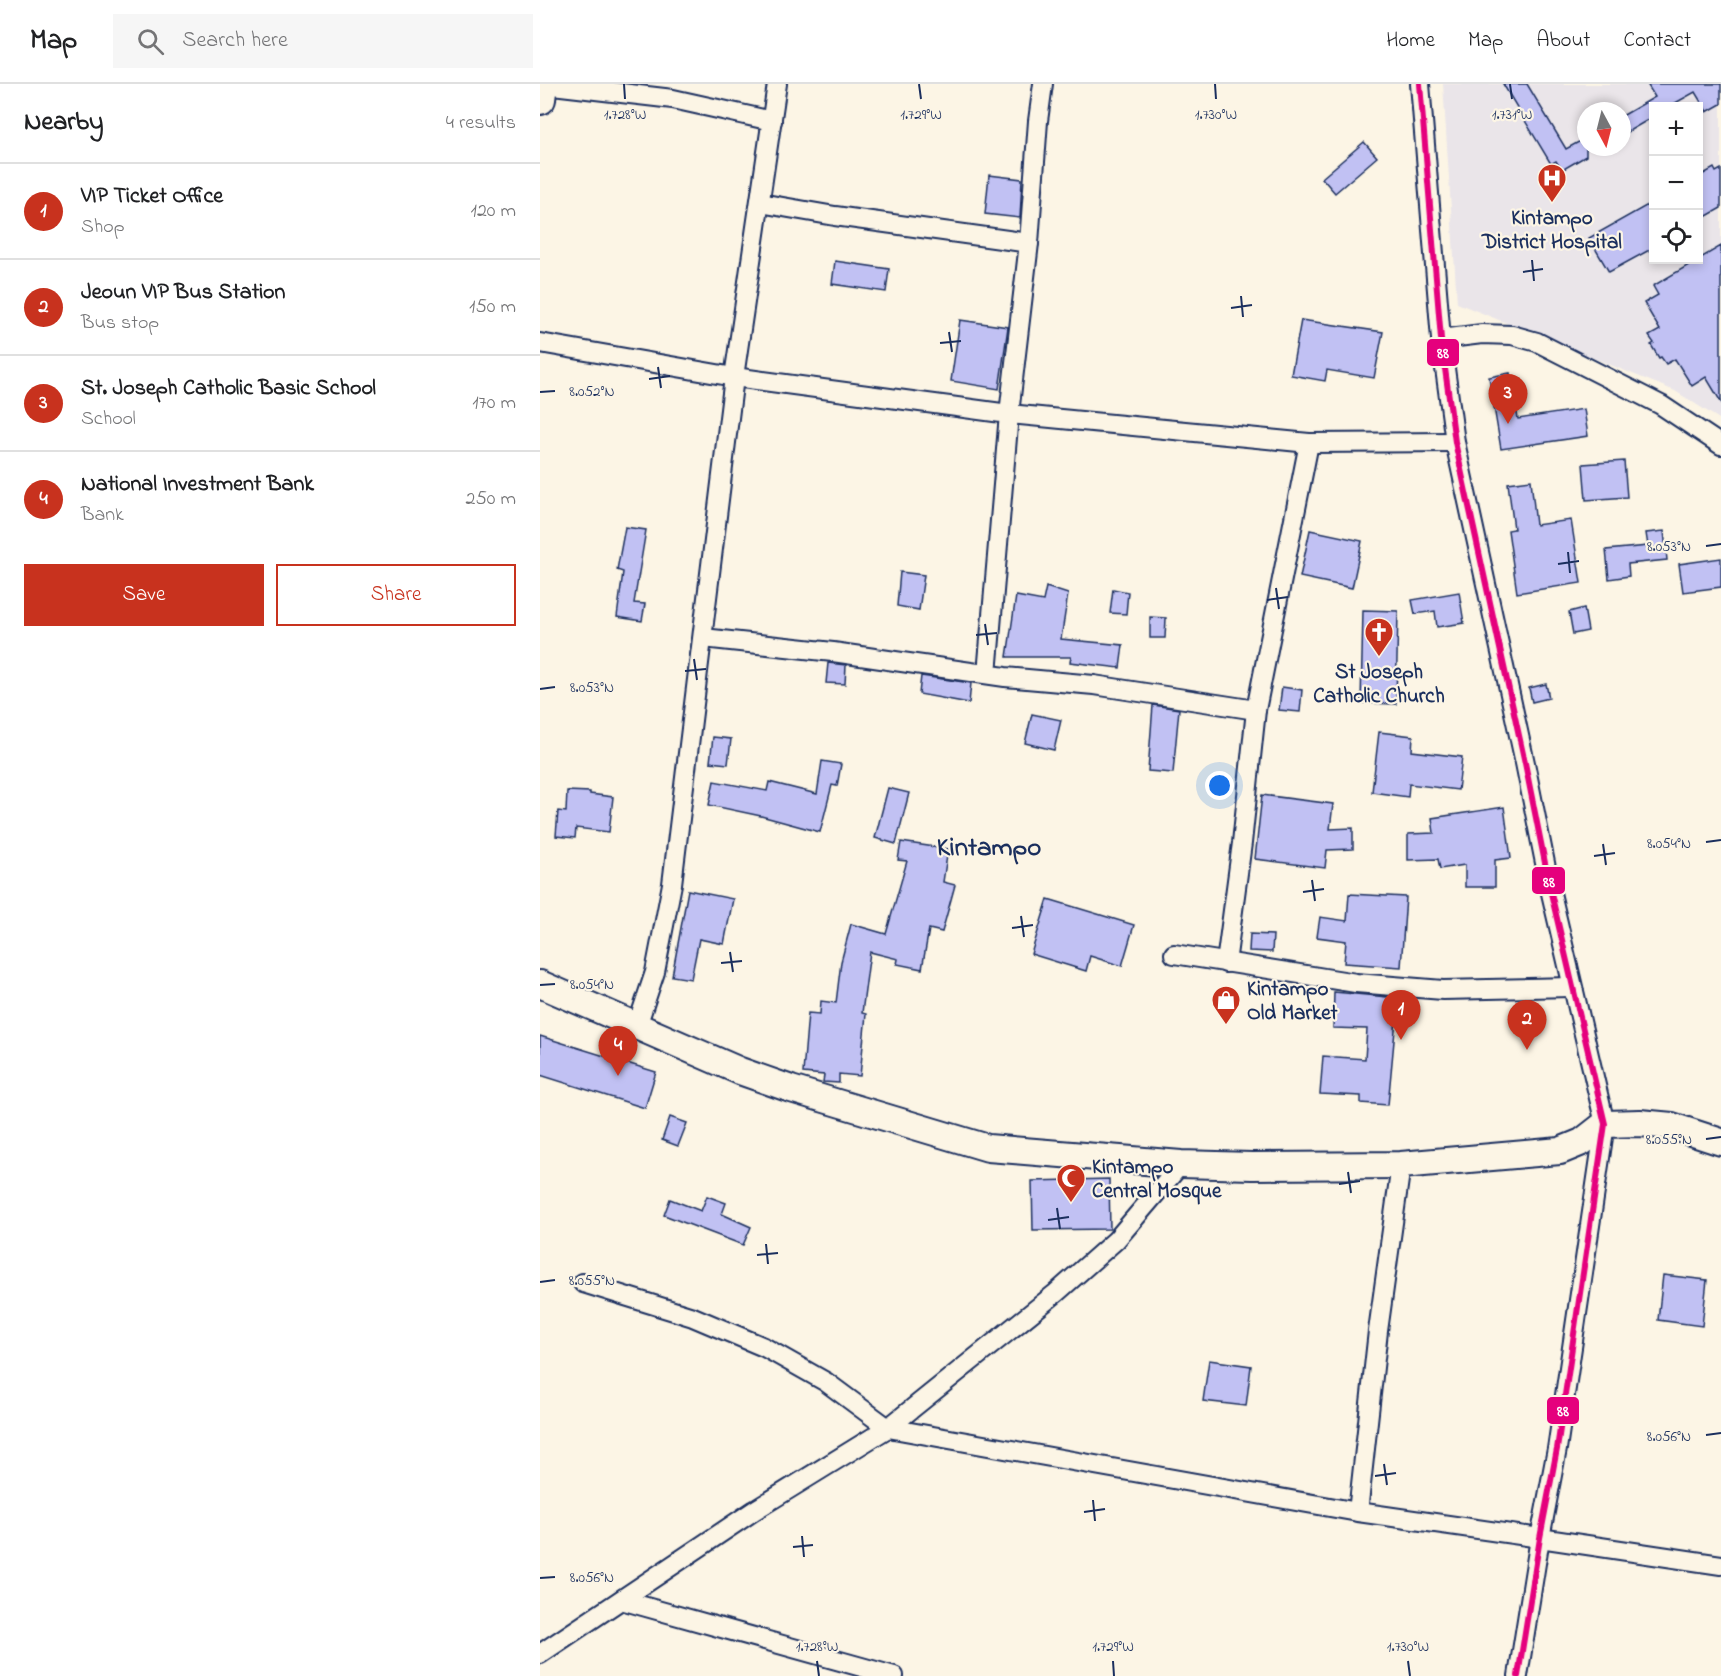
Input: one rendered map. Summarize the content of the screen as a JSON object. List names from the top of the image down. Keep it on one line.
{"districts":["Kintampo"],"places":{"hospital":["Kintampo District Hospital"],"church":["St Joseph Catholic Church"],"shop":["Kintampo Old Market"],"mosque":["Kintampo Central Mosque"]},"lines":["transit line 88"],"north":"bottom","page":{"header":"Map","search":"Search here","nav":["Home","Map","About","Contact"],"heading":["Nearby","4 results"],"map_buttons":["+","−"],"list":[{"mark":"1","name":"VIP Ticket Office","note":"Shop","value":"120 m"},{"mark":"2","name":"Jeoun VIP Bus Station","note":"Bus stop","value":"150 m"},{"mark":"3","name":"St. Joseph Catholic Basic School","note":"School","value":"170 m"},{"mark":"4","name":"National Investment Bank","note":"Bank","value":"250 m"}],"pins":["3","1","2","4"],"buttons":["Save","Share"]},"coordinates":["1.728°W","1.729°W","1.730°W","1.731°W","8.052°N","8.053°N","8.054°N","8.055°N","8.056°N"]}
